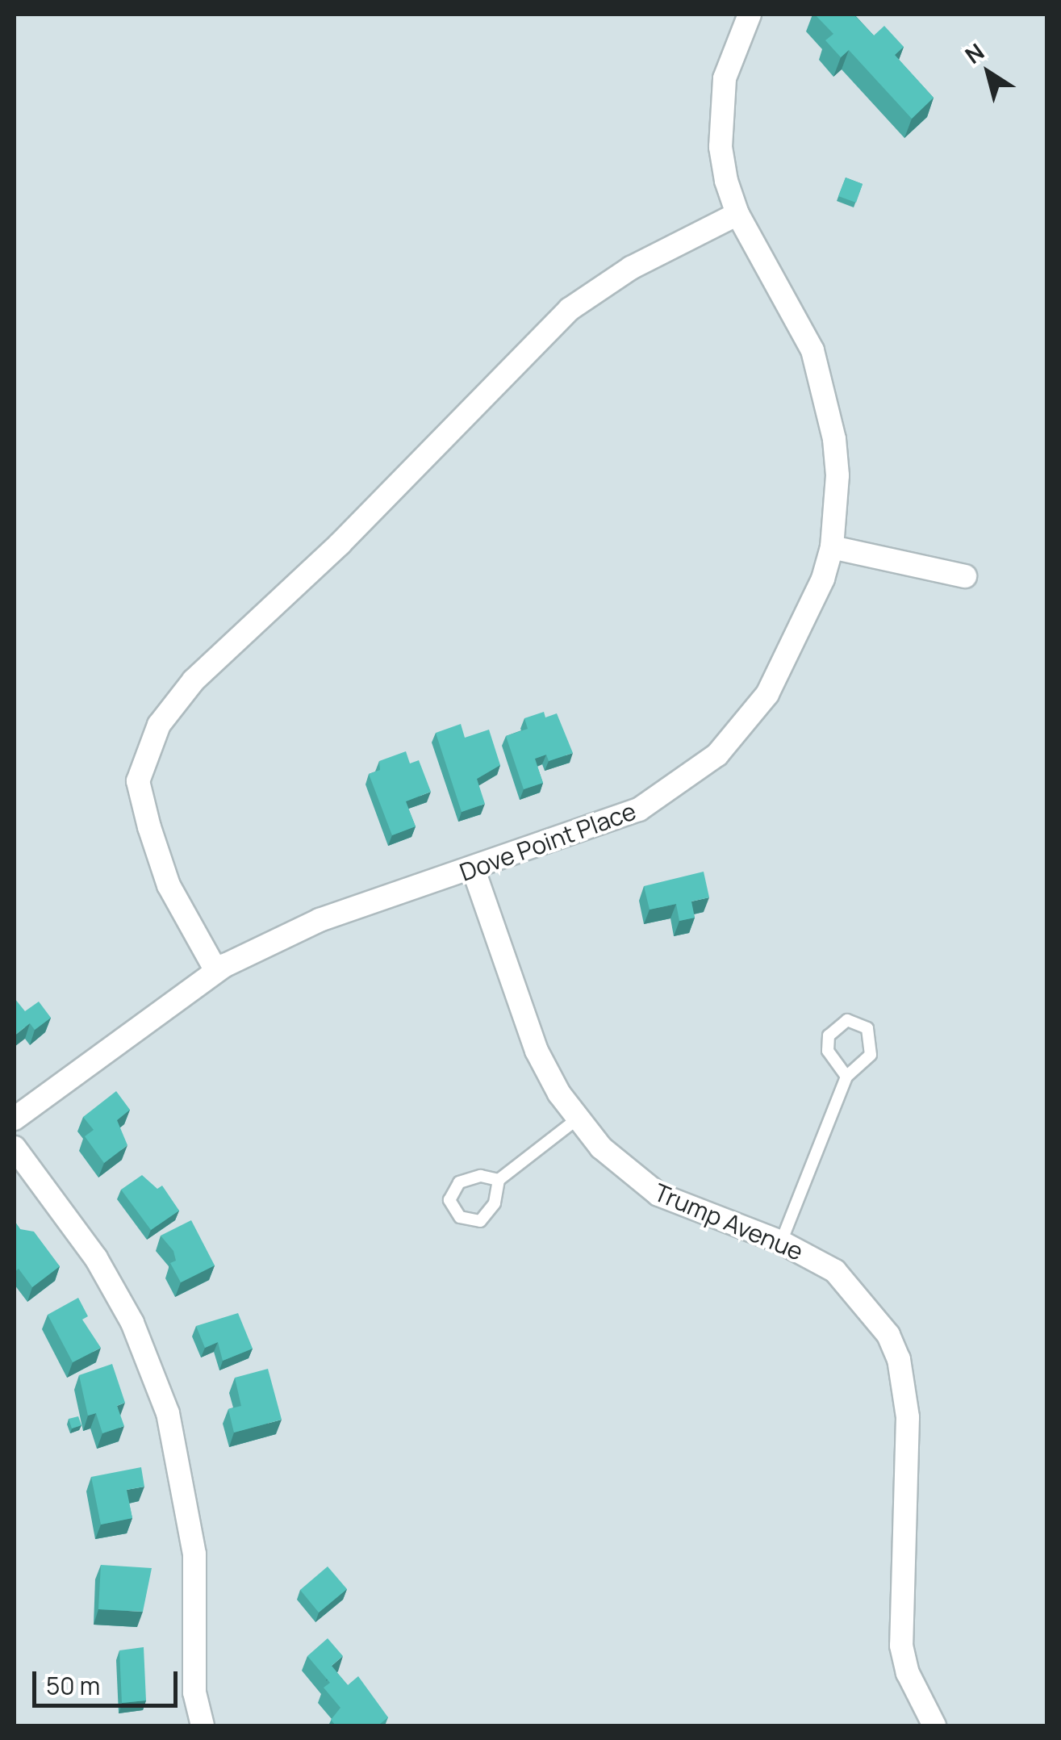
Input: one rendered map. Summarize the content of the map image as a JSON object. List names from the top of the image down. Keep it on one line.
{"streets":{"street":["Dove Point Place","Trump Avenue"]},"crossings":[["Dove Point Place","Trump Avenue"]],"scale_bar":"50 m","north":"top left"}
